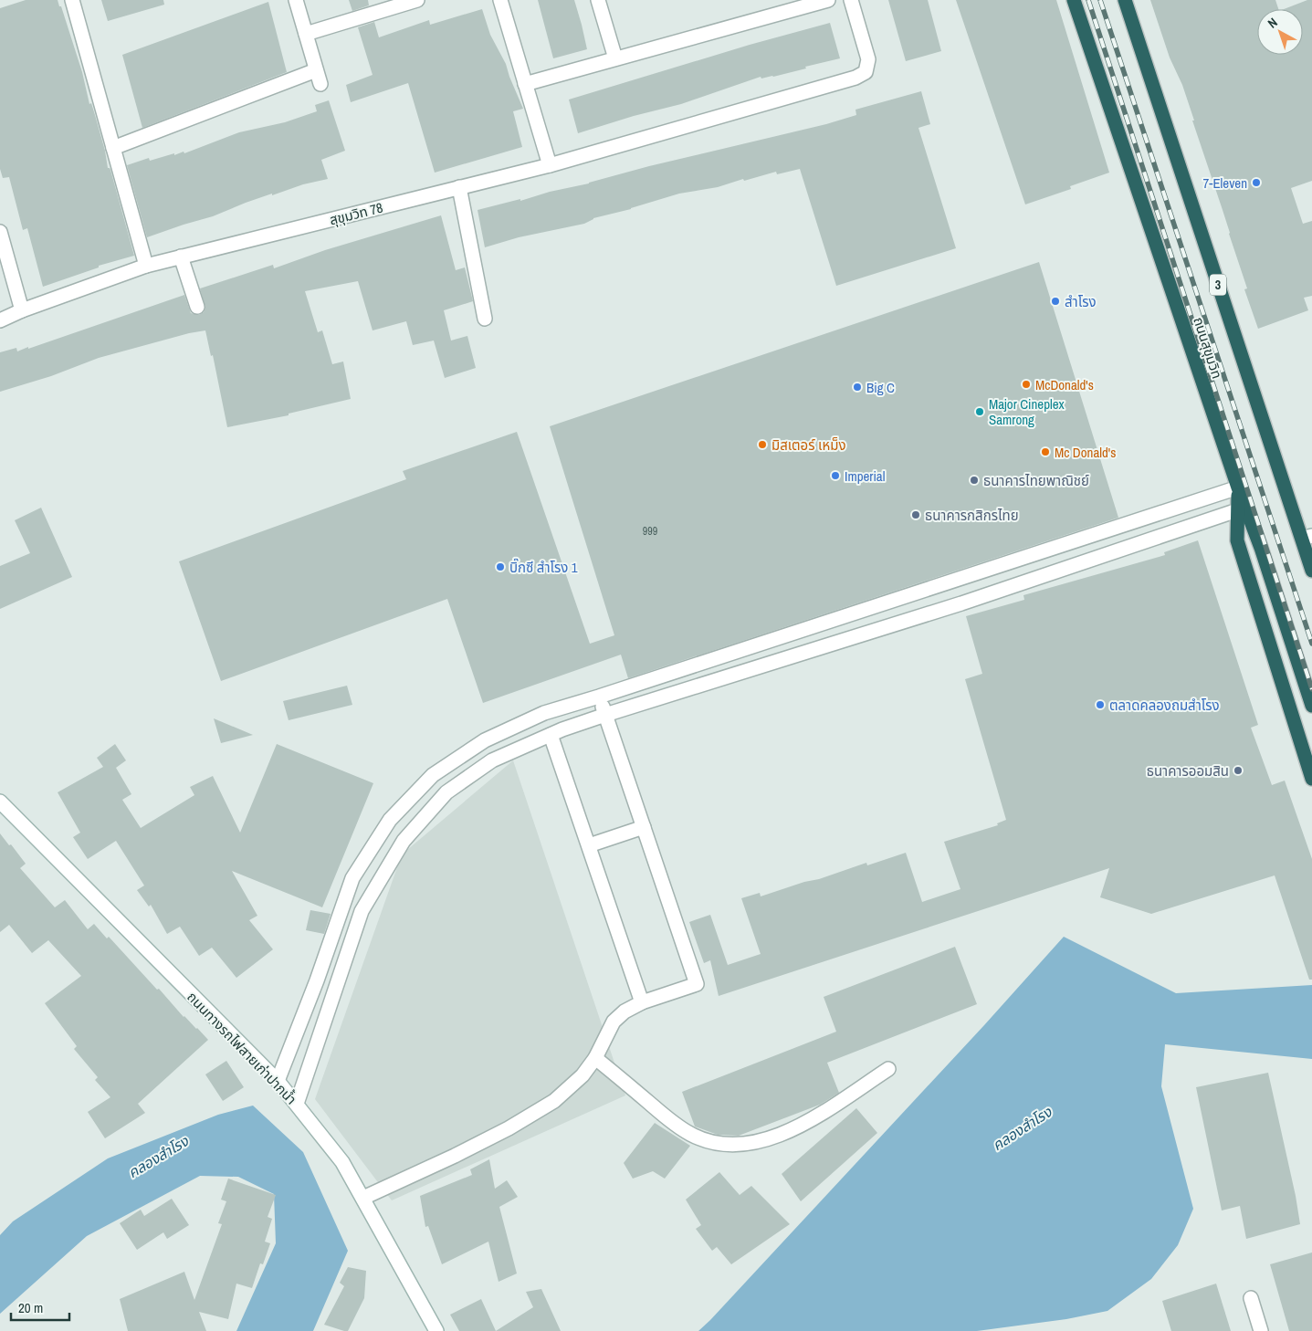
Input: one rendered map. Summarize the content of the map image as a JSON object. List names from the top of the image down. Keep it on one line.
{"streets":{"highway":["3","ถนนสุขุมวิท"],"street":["สุขุมวิท 78","ถนนทางรถไฟสายเก่าปากน้ำ"]},"water":["คลองสำโรง"],"places":["7-Eleven","สำโรง","McDonald's","Big C","Major Cineplex Samrong","มิสเตอร์ เหม็ง","Mc Donald's","Imperial","ธนาคารไทยพาณิชย์","ธนาคารกสิกรไทย","บิ๊กซี สำโรง 1","ตลาดคลองถมสำโรง","ธนาคารออมสิน"],"house_numbers":["999"],"scale_bar":"20 m","north":"top left"}
